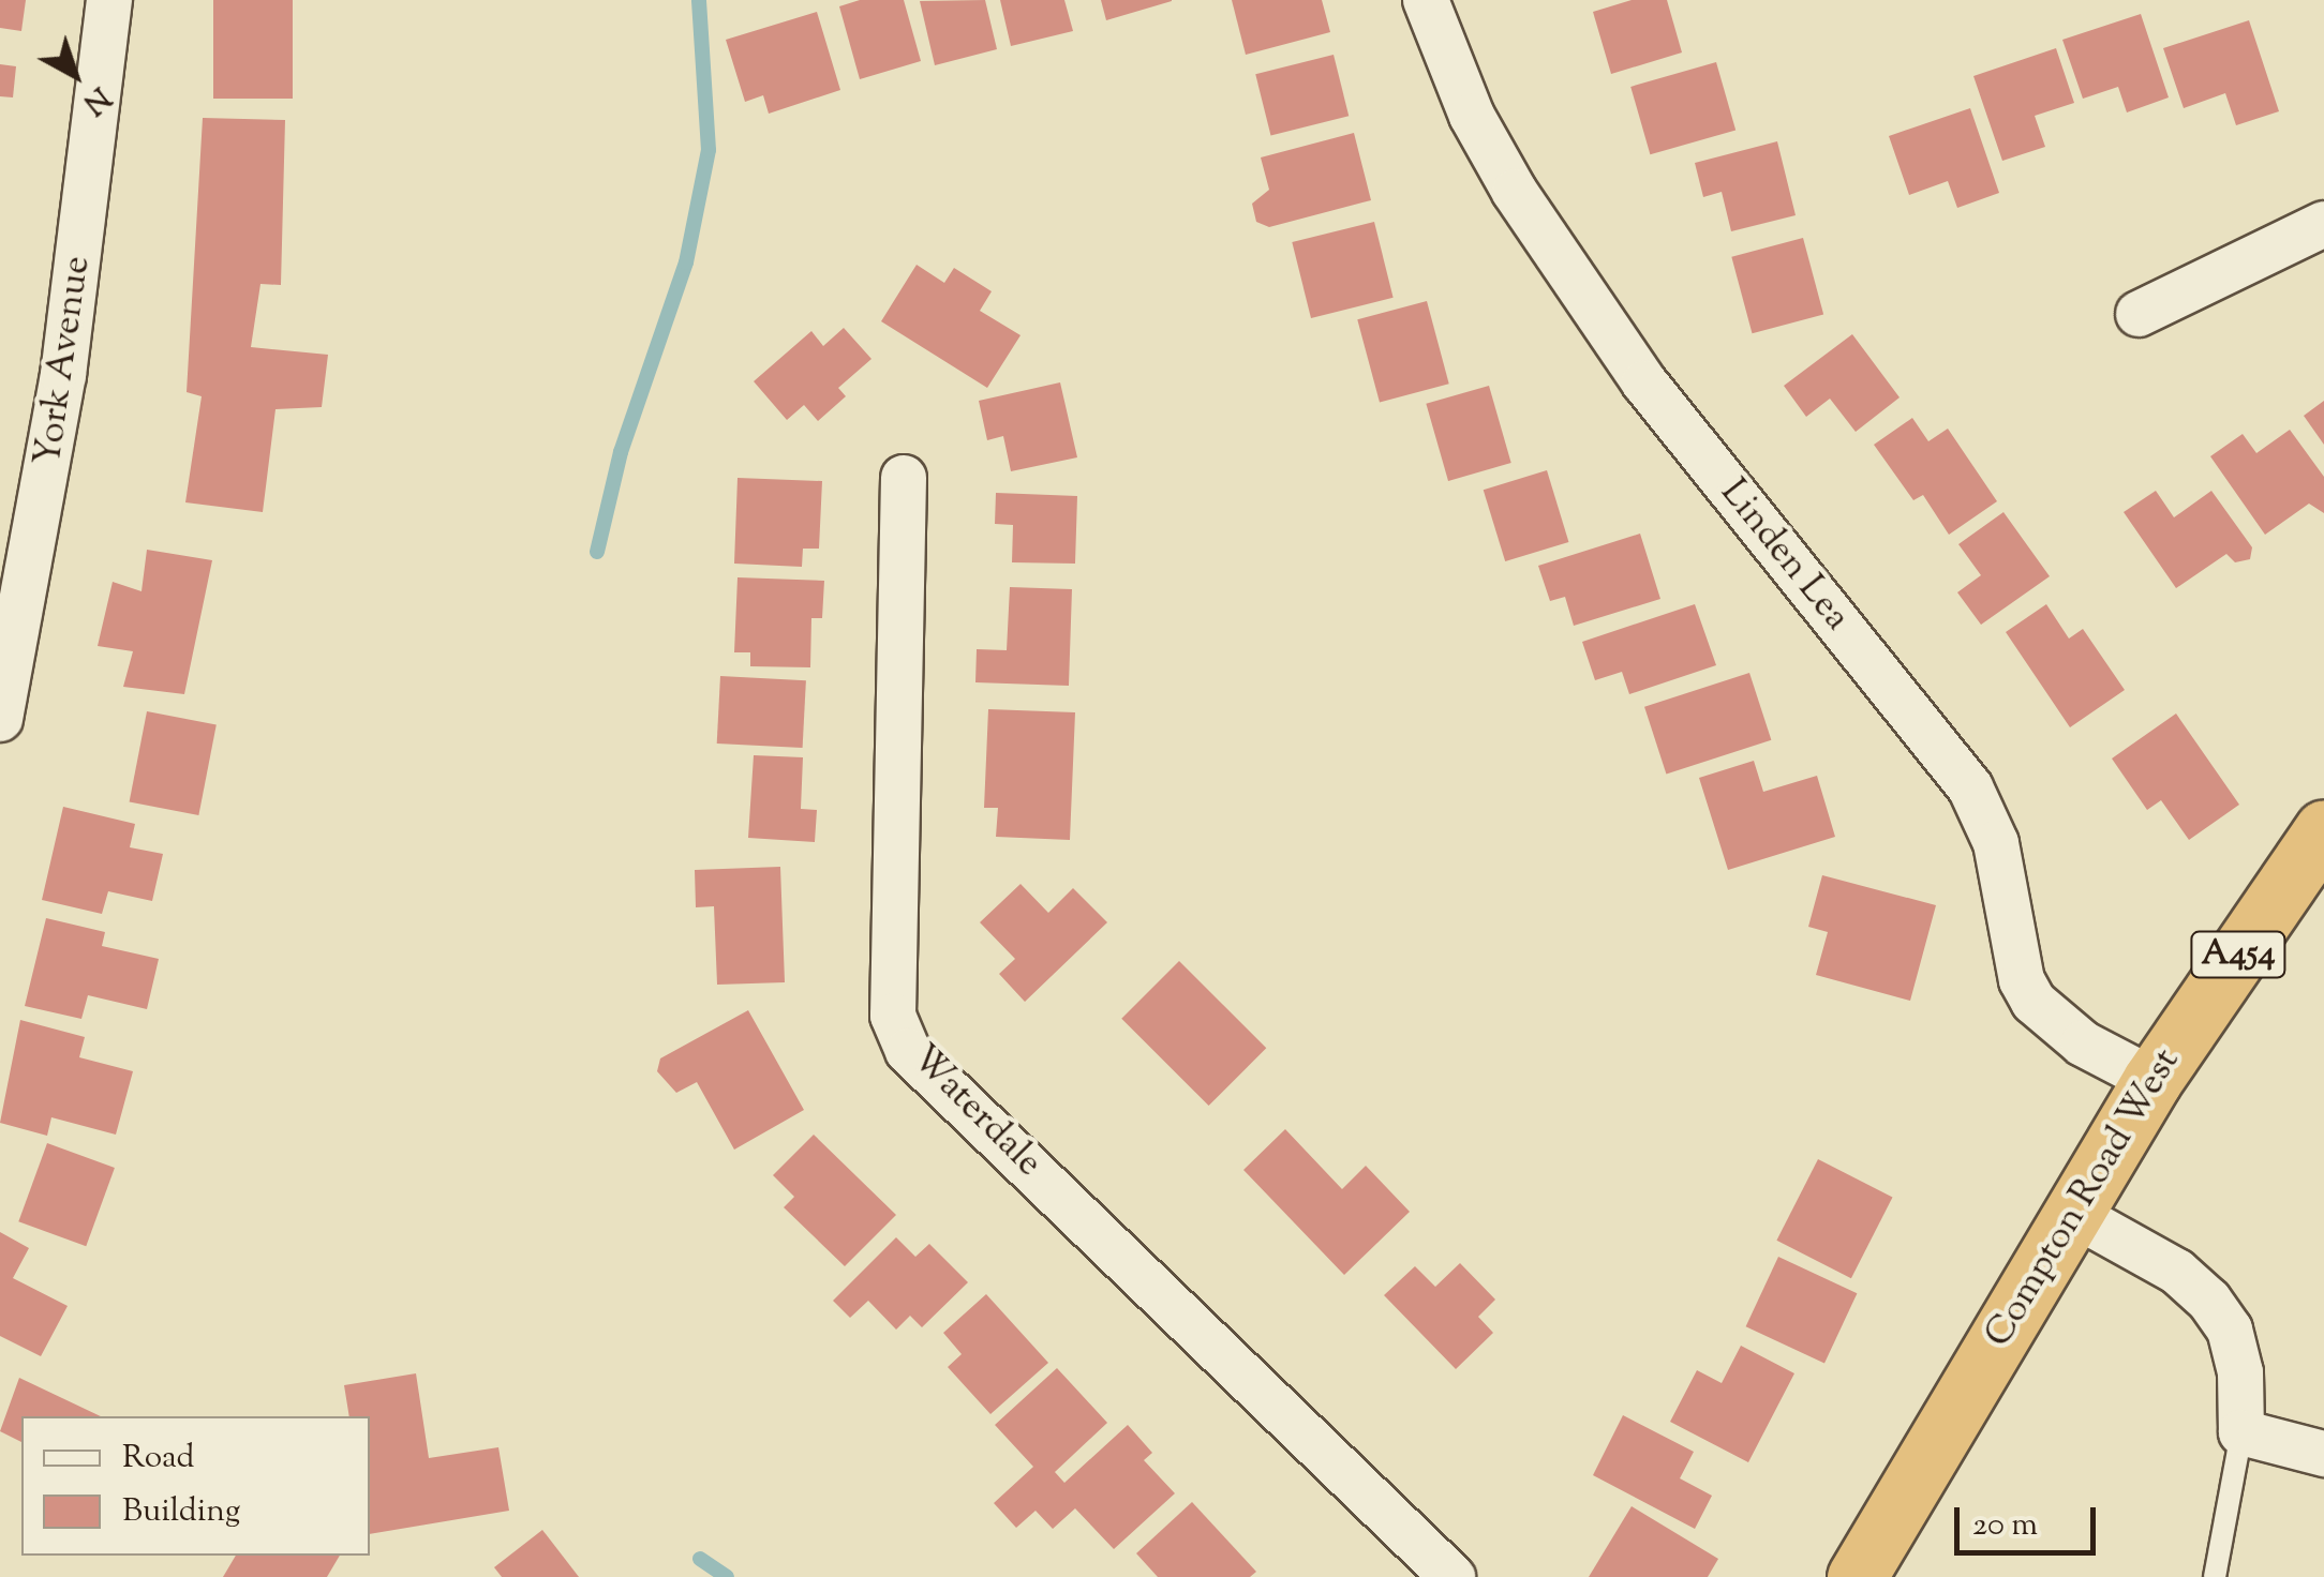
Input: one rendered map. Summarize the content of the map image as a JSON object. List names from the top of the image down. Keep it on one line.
{"streets":{"highway":["A454","Compton Road West"],"street":["York Avenue","Linden Lea","Waterdale"]},"crossings":[["Linden Lea","Compton Road West"]],"legend":["Road","Building"],"scale_bar":"20 m","north":"bottom right"}
